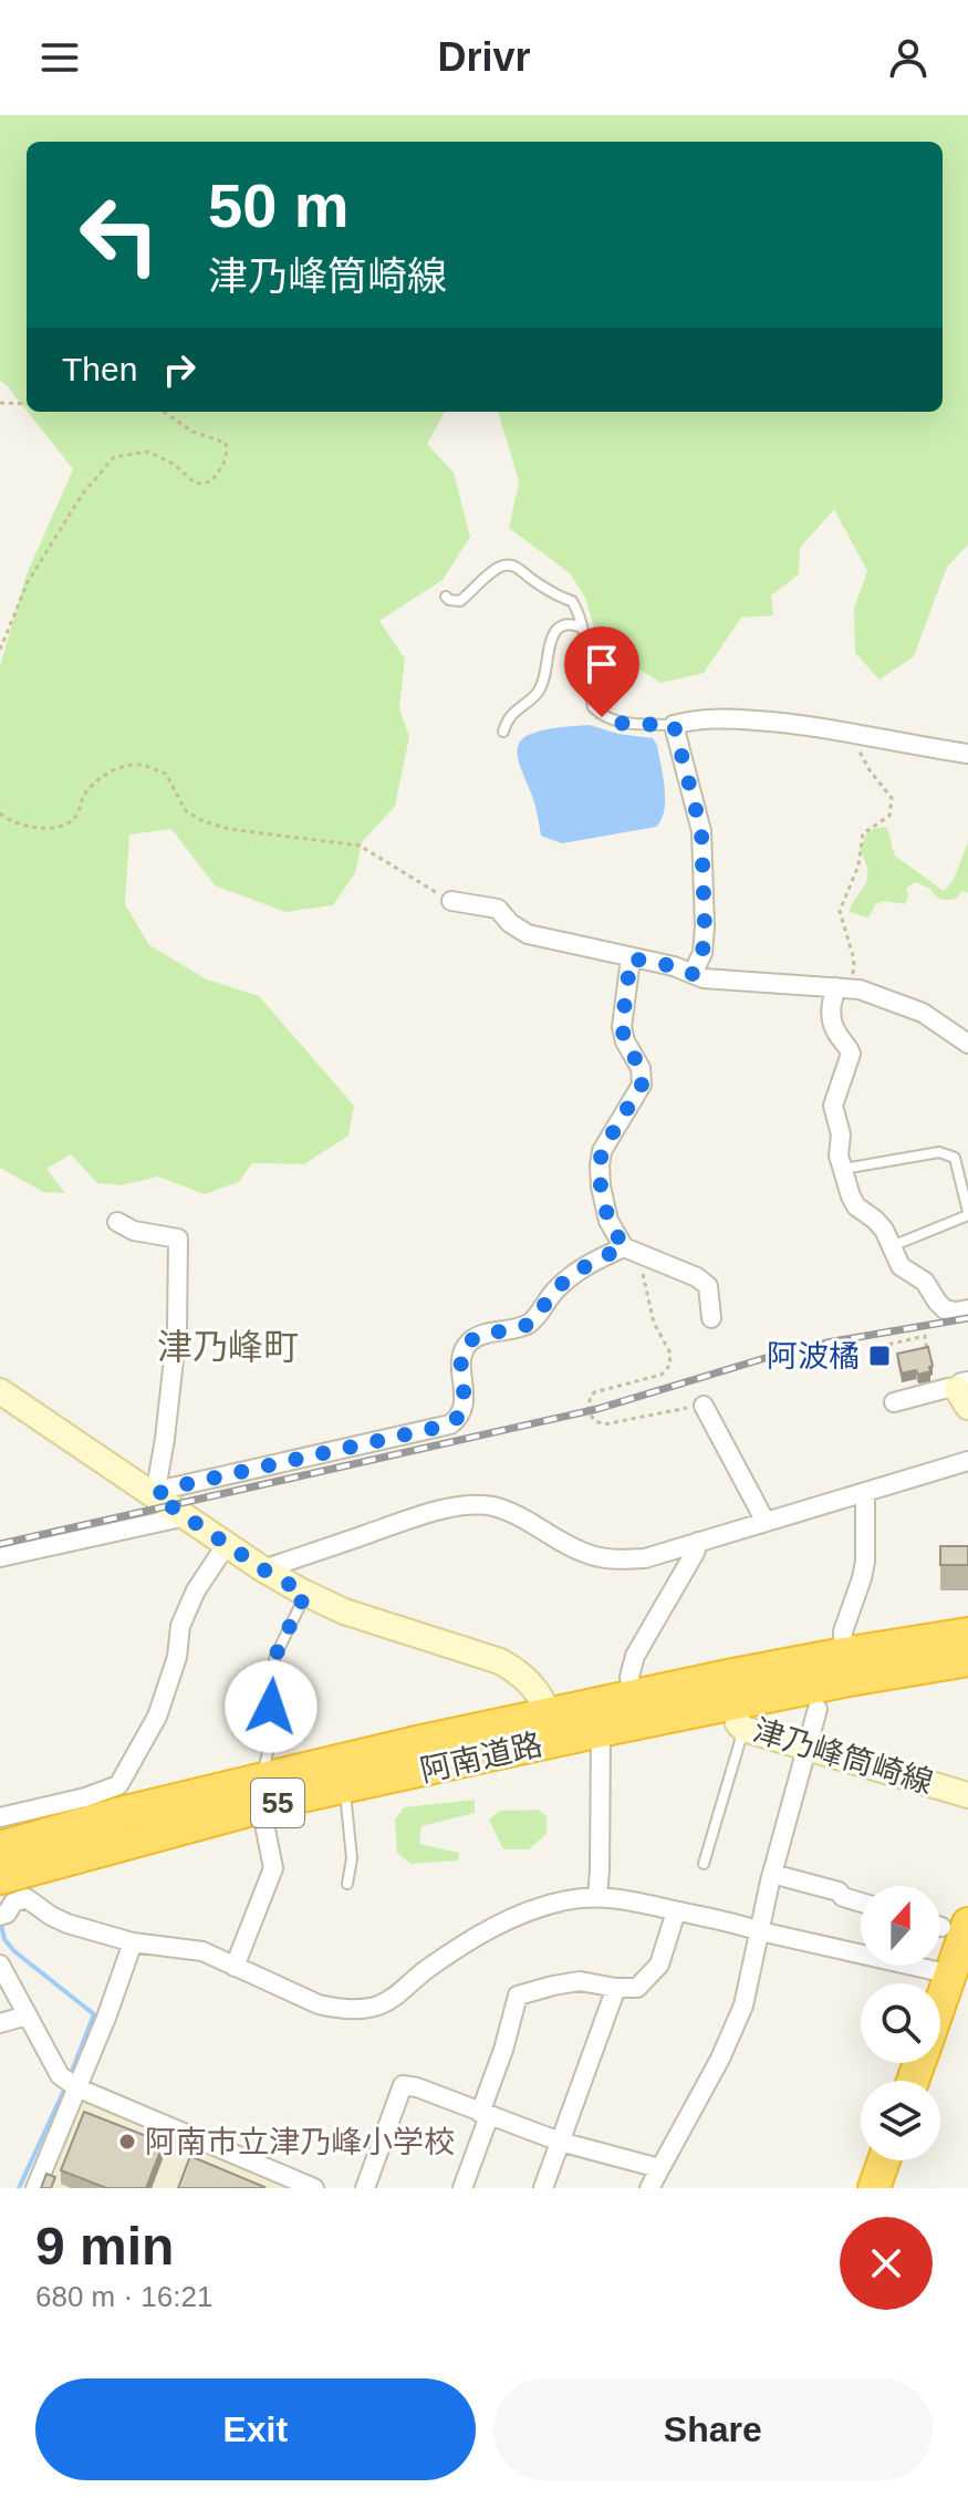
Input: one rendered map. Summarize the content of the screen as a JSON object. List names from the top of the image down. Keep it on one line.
{"streets":{"highway":["阿南道路","55"],"main road":["津乃峰筒崎線"]},"crossings":[["津乃峰筒崎線","阿南道路"]],"districts":["津乃峰町"],"places":{"transit":["阿波橘"],"other":["阿南市立津乃峰小学校"]},"north":"top","page":{"header":"Drivr","turn":["50 m","津乃峰筒崎線"],"then":"Then","heading":["9 min","680 m · 16:21"],"buttons":["Exit","Share"]}}
